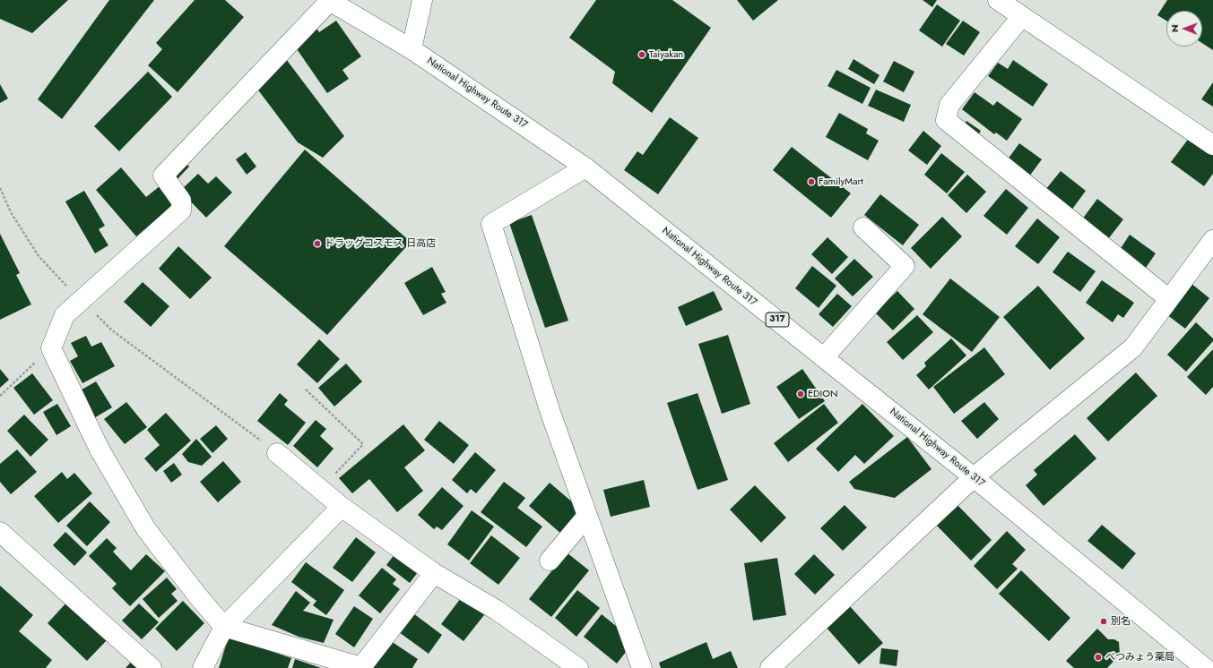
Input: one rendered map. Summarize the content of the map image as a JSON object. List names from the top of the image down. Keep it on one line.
{"streets":{"main road":["National Highway Route 317","317"]},"places":["Taiyakan","FamilyMart","ドラッグコスモス 日高店","EDION","別名","べつみょう薬局"],"north":"left"}
